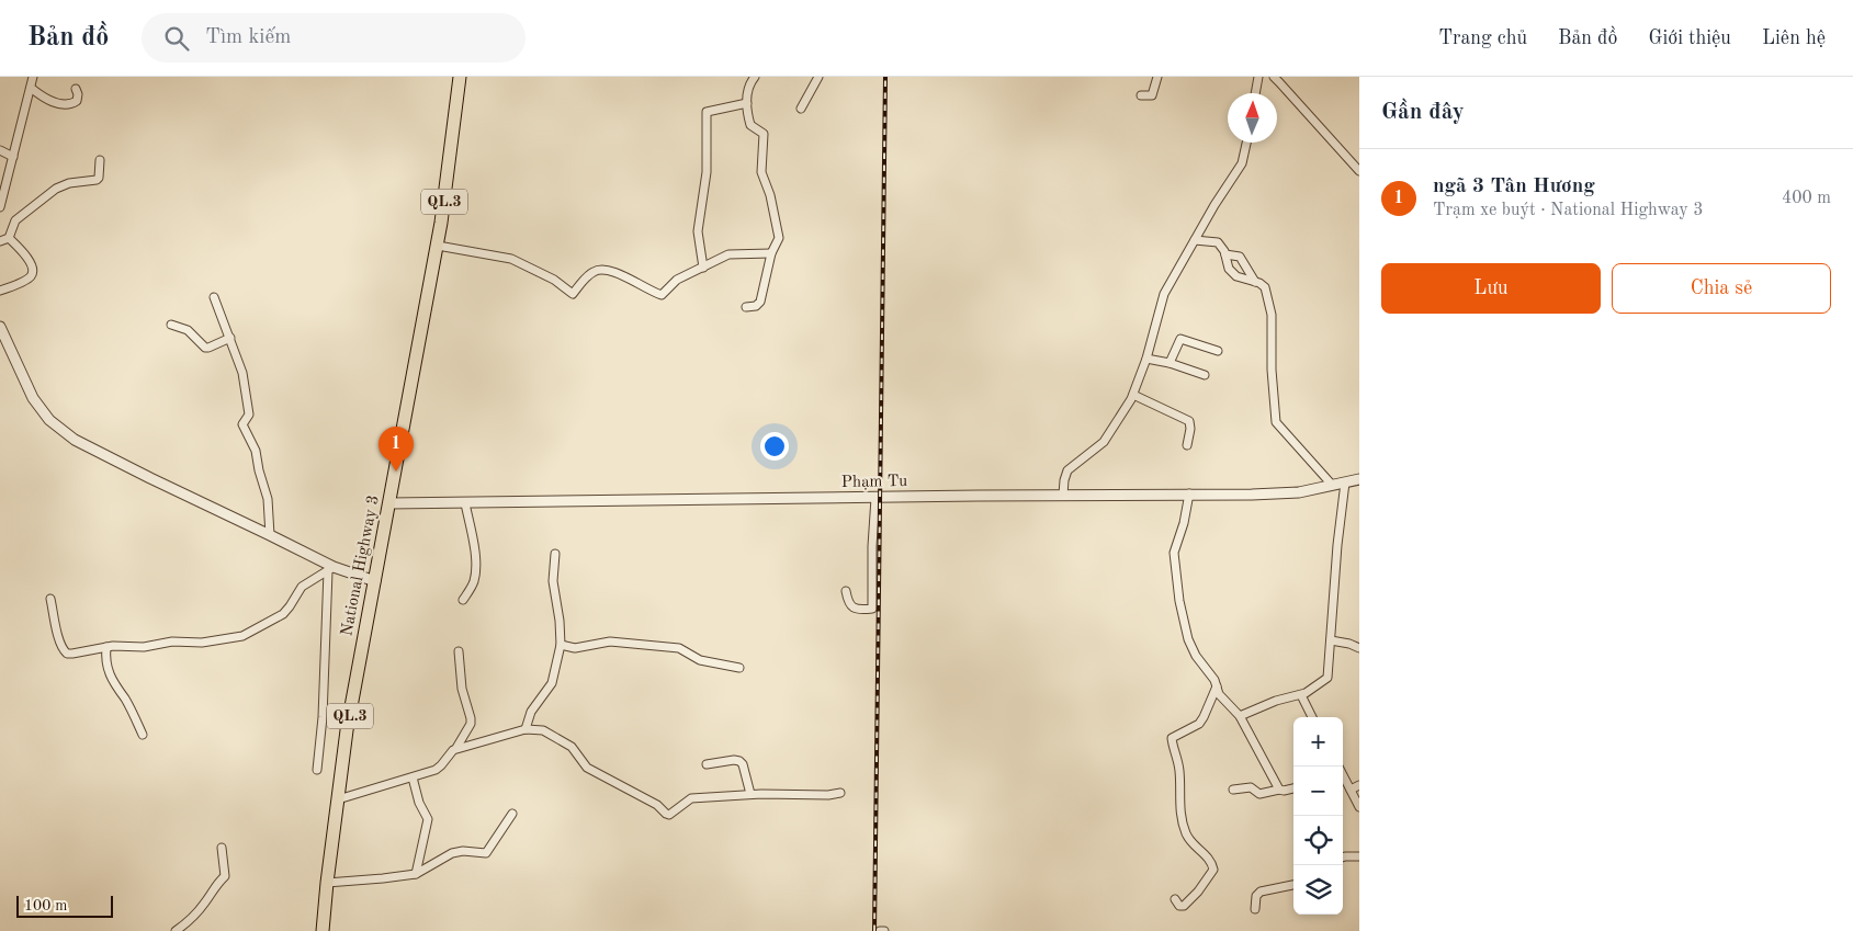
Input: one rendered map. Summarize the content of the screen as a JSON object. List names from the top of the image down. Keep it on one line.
{"streets":{"highway":["QL.3","National Highway 3"],"street":["Phạm Tu"]},"crossings":[["Phạm Tu","National Highway 3"]],"scale_bar":"100 m","north":"top","page":{"header":"Bản đồ","search":"Tìm kiếm","nav":["Trang chủ","Bản đồ","Giới thiệu","Liên hệ"],"heading":"Gần đây","list":[{"mark":"1","name":"ngã 3 Tân Hương","note":"Trạm xe buýt · National Highway 3","value":"400 m"}],"buttons":["Lưu","Chia sẻ"],"pins":"1","map_buttons":["+","−"],"scale":"100 m"}}
